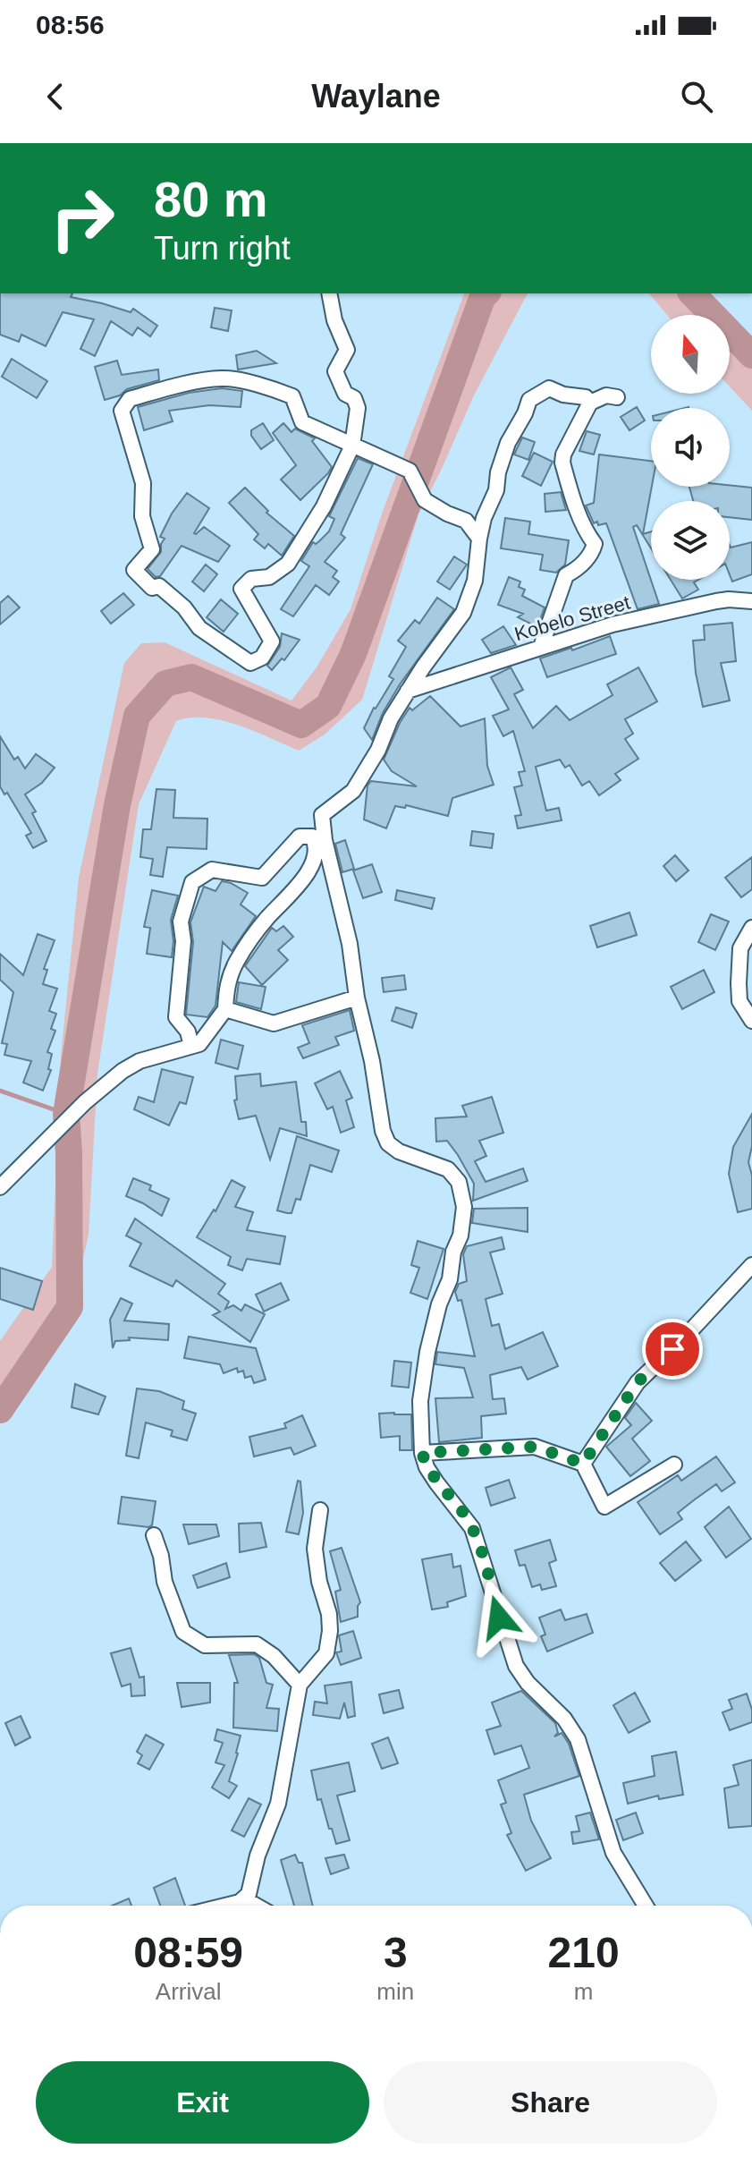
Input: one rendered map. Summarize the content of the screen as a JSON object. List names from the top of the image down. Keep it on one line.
{"streets":{"street":["Kobelo Street"]},"north":"top","page":{"status":"08:56","header":"Waylane","turn":["80 m","Turn right"],"eta":["08:59","Arrival","3","min","210","m"],"buttons":["Exit","Share"]}}
